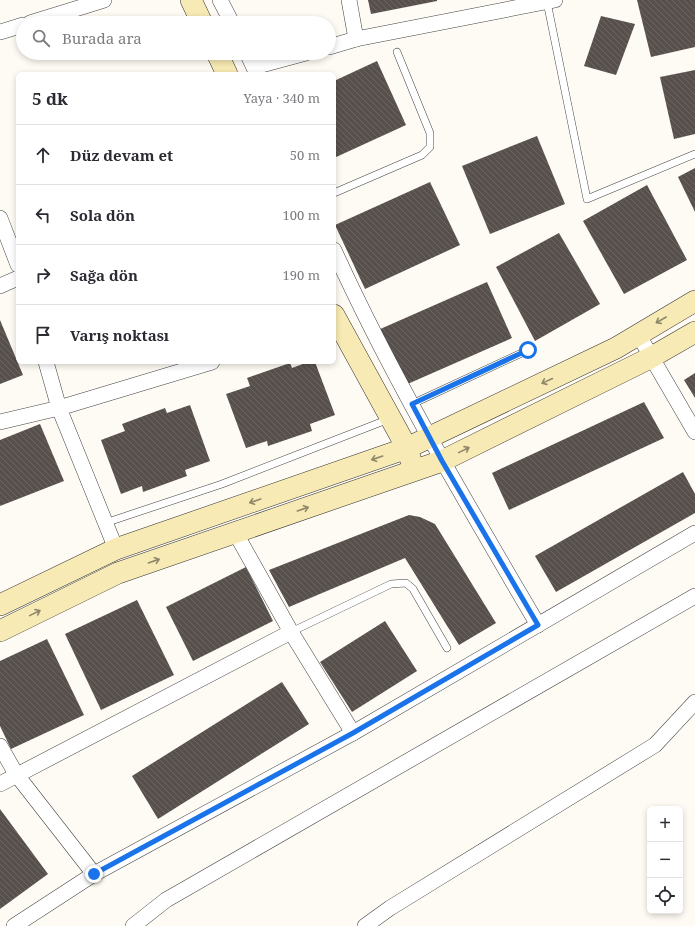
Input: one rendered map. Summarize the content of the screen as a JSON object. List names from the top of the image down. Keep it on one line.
{"page":{"search":"Burada ara","heading":["5 dk","Yaya · 340 m"],"list":[["Düz devam et","50 m"],["Sola dön","100 m"],["Sağa dön","190 m"],"Varış noktası"],"map_buttons":["+","−"]}}
